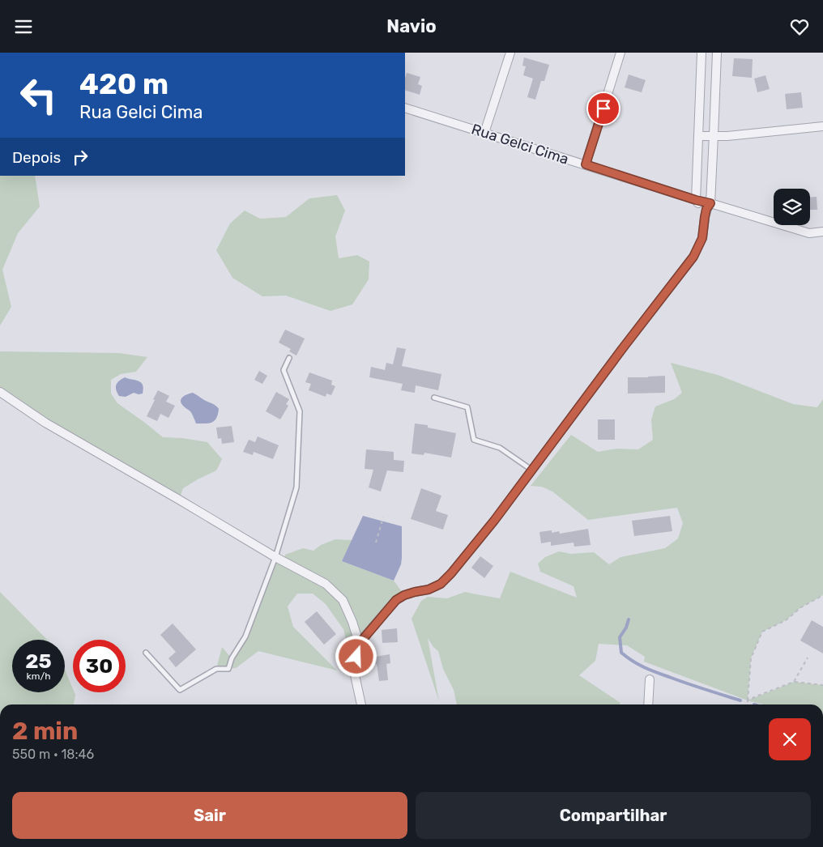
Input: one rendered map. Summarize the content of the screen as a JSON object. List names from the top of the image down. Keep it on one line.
{"streets":{"street":["Rua Gelci Cima"]},"page":{"header":"Navio","turn":["420 m","Rua Gelci Cima"],"then":"Depois","speed":"25 km/h","limit":"30","heading":["2 min","550 m · 18:46"],"buttons":["Sair","Compartilhar"]}}
